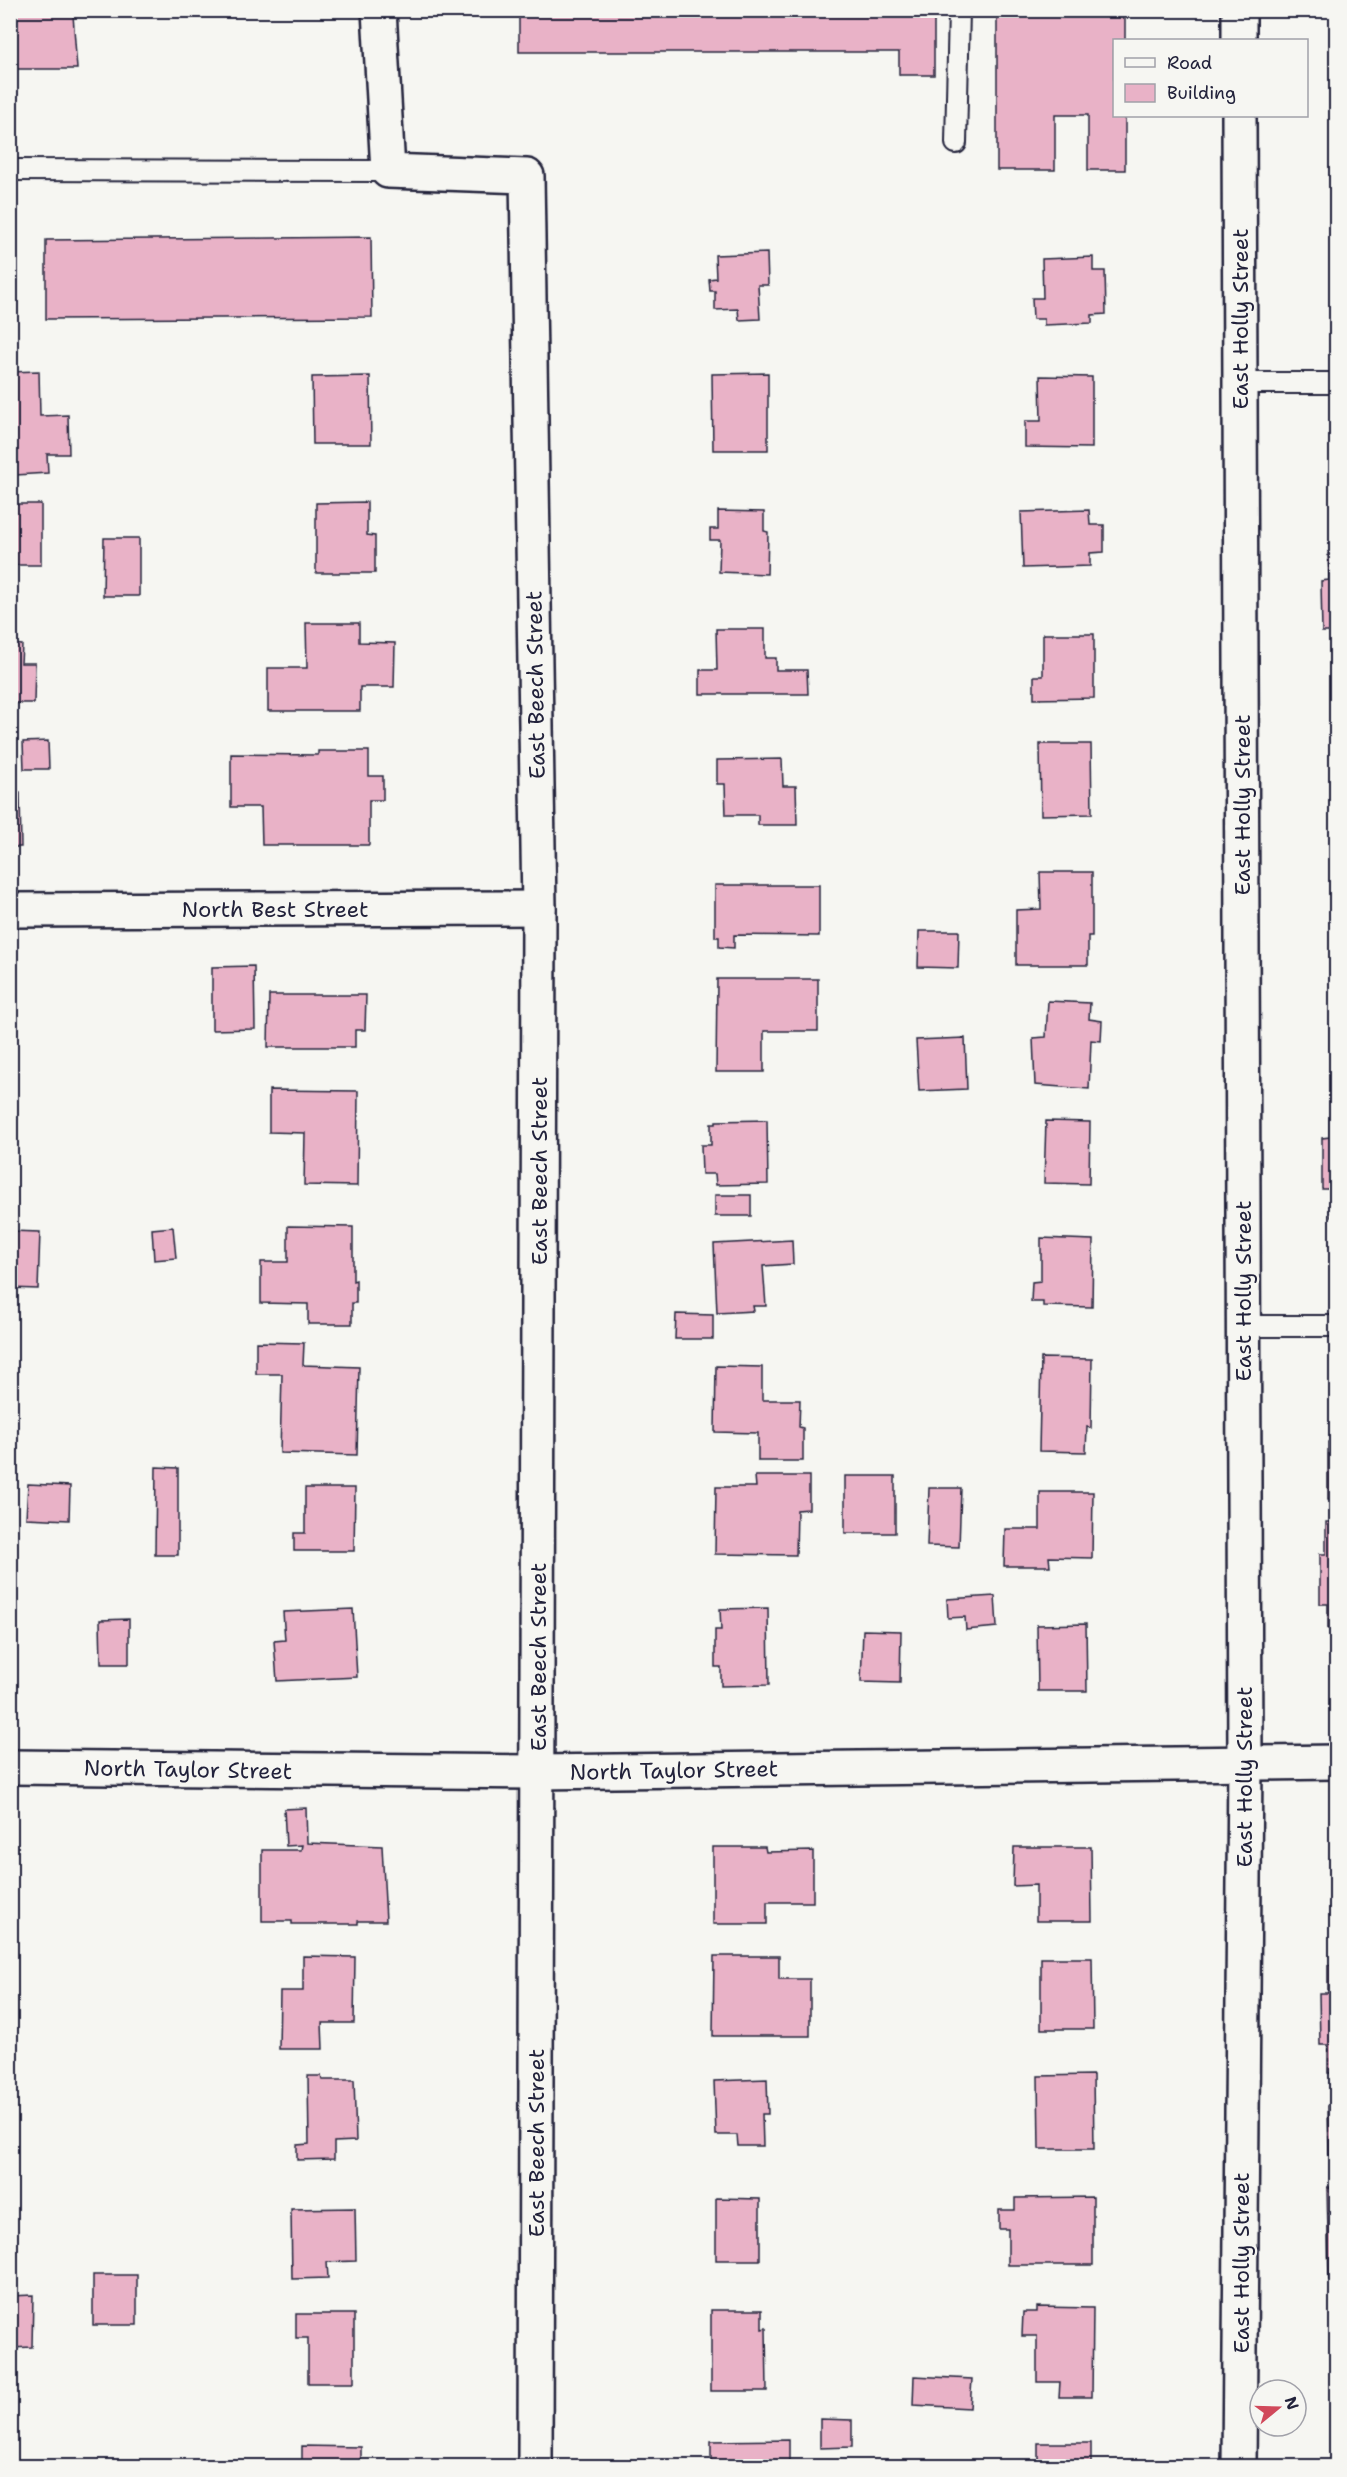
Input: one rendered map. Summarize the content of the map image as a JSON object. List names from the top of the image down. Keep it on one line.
{"streets":{"street":["East Holly Street","East Beech Street","North Best Street","North Taylor Street"]},"crossings":[["East Holly Street","North Taylor Street"],["East Beech Street","North Best Street"],["East Beech Street","North Taylor Street"]],"legend":["Road","Building"],"north":"right"}
